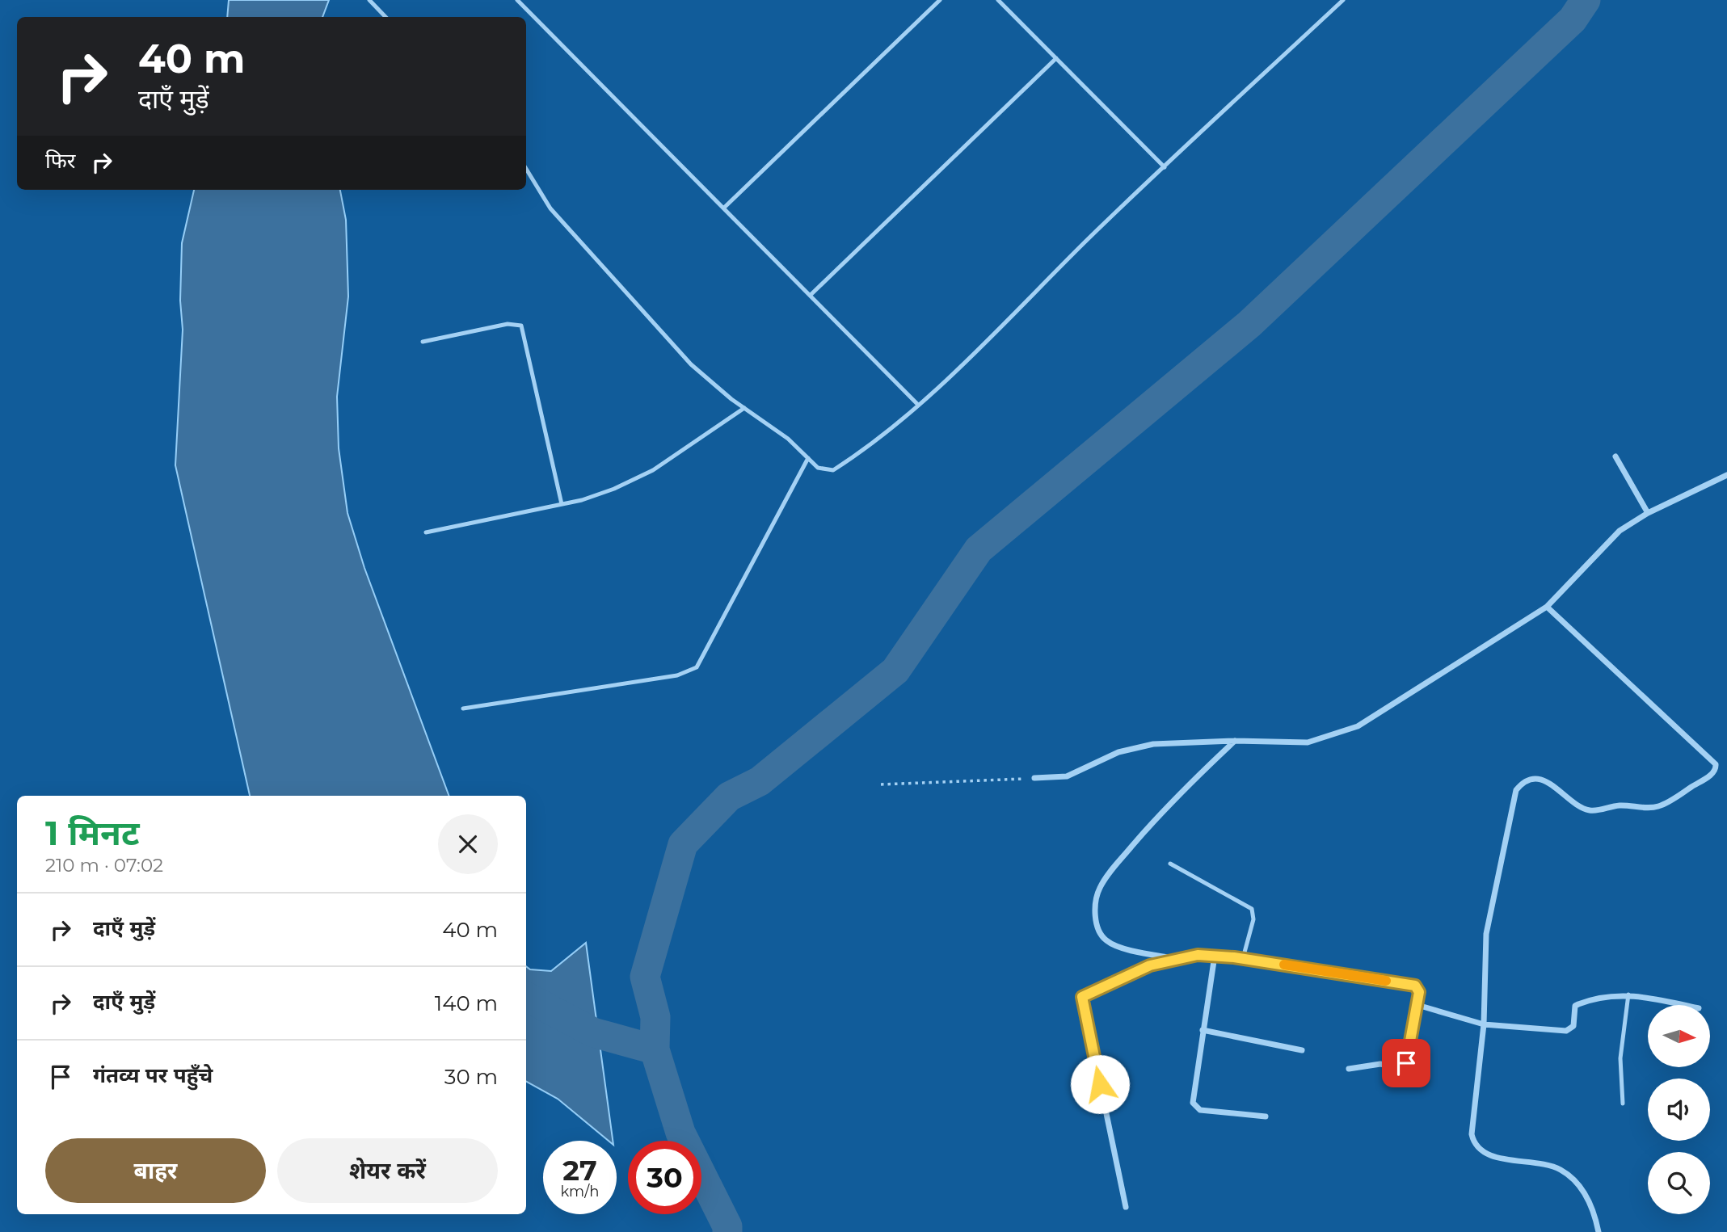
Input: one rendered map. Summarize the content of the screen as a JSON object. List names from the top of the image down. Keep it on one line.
{"north":"right","page":{"turn":["40 m","दाएँ मुड़ें"],"then":"फिर","heading":["1 मिनट","210 m · 07:02"],"list":[{"name":"दाएँ मुड़ें","value":"40 m"},{"name":"दाएँ मुड़ें","value":"140 m"},{"name":"गंतव्य पर पहुँचे","value":"30 m"}],"buttons":["बाहर","शेयर करें"],"speed":"27 km/h","limit":"30"}}
